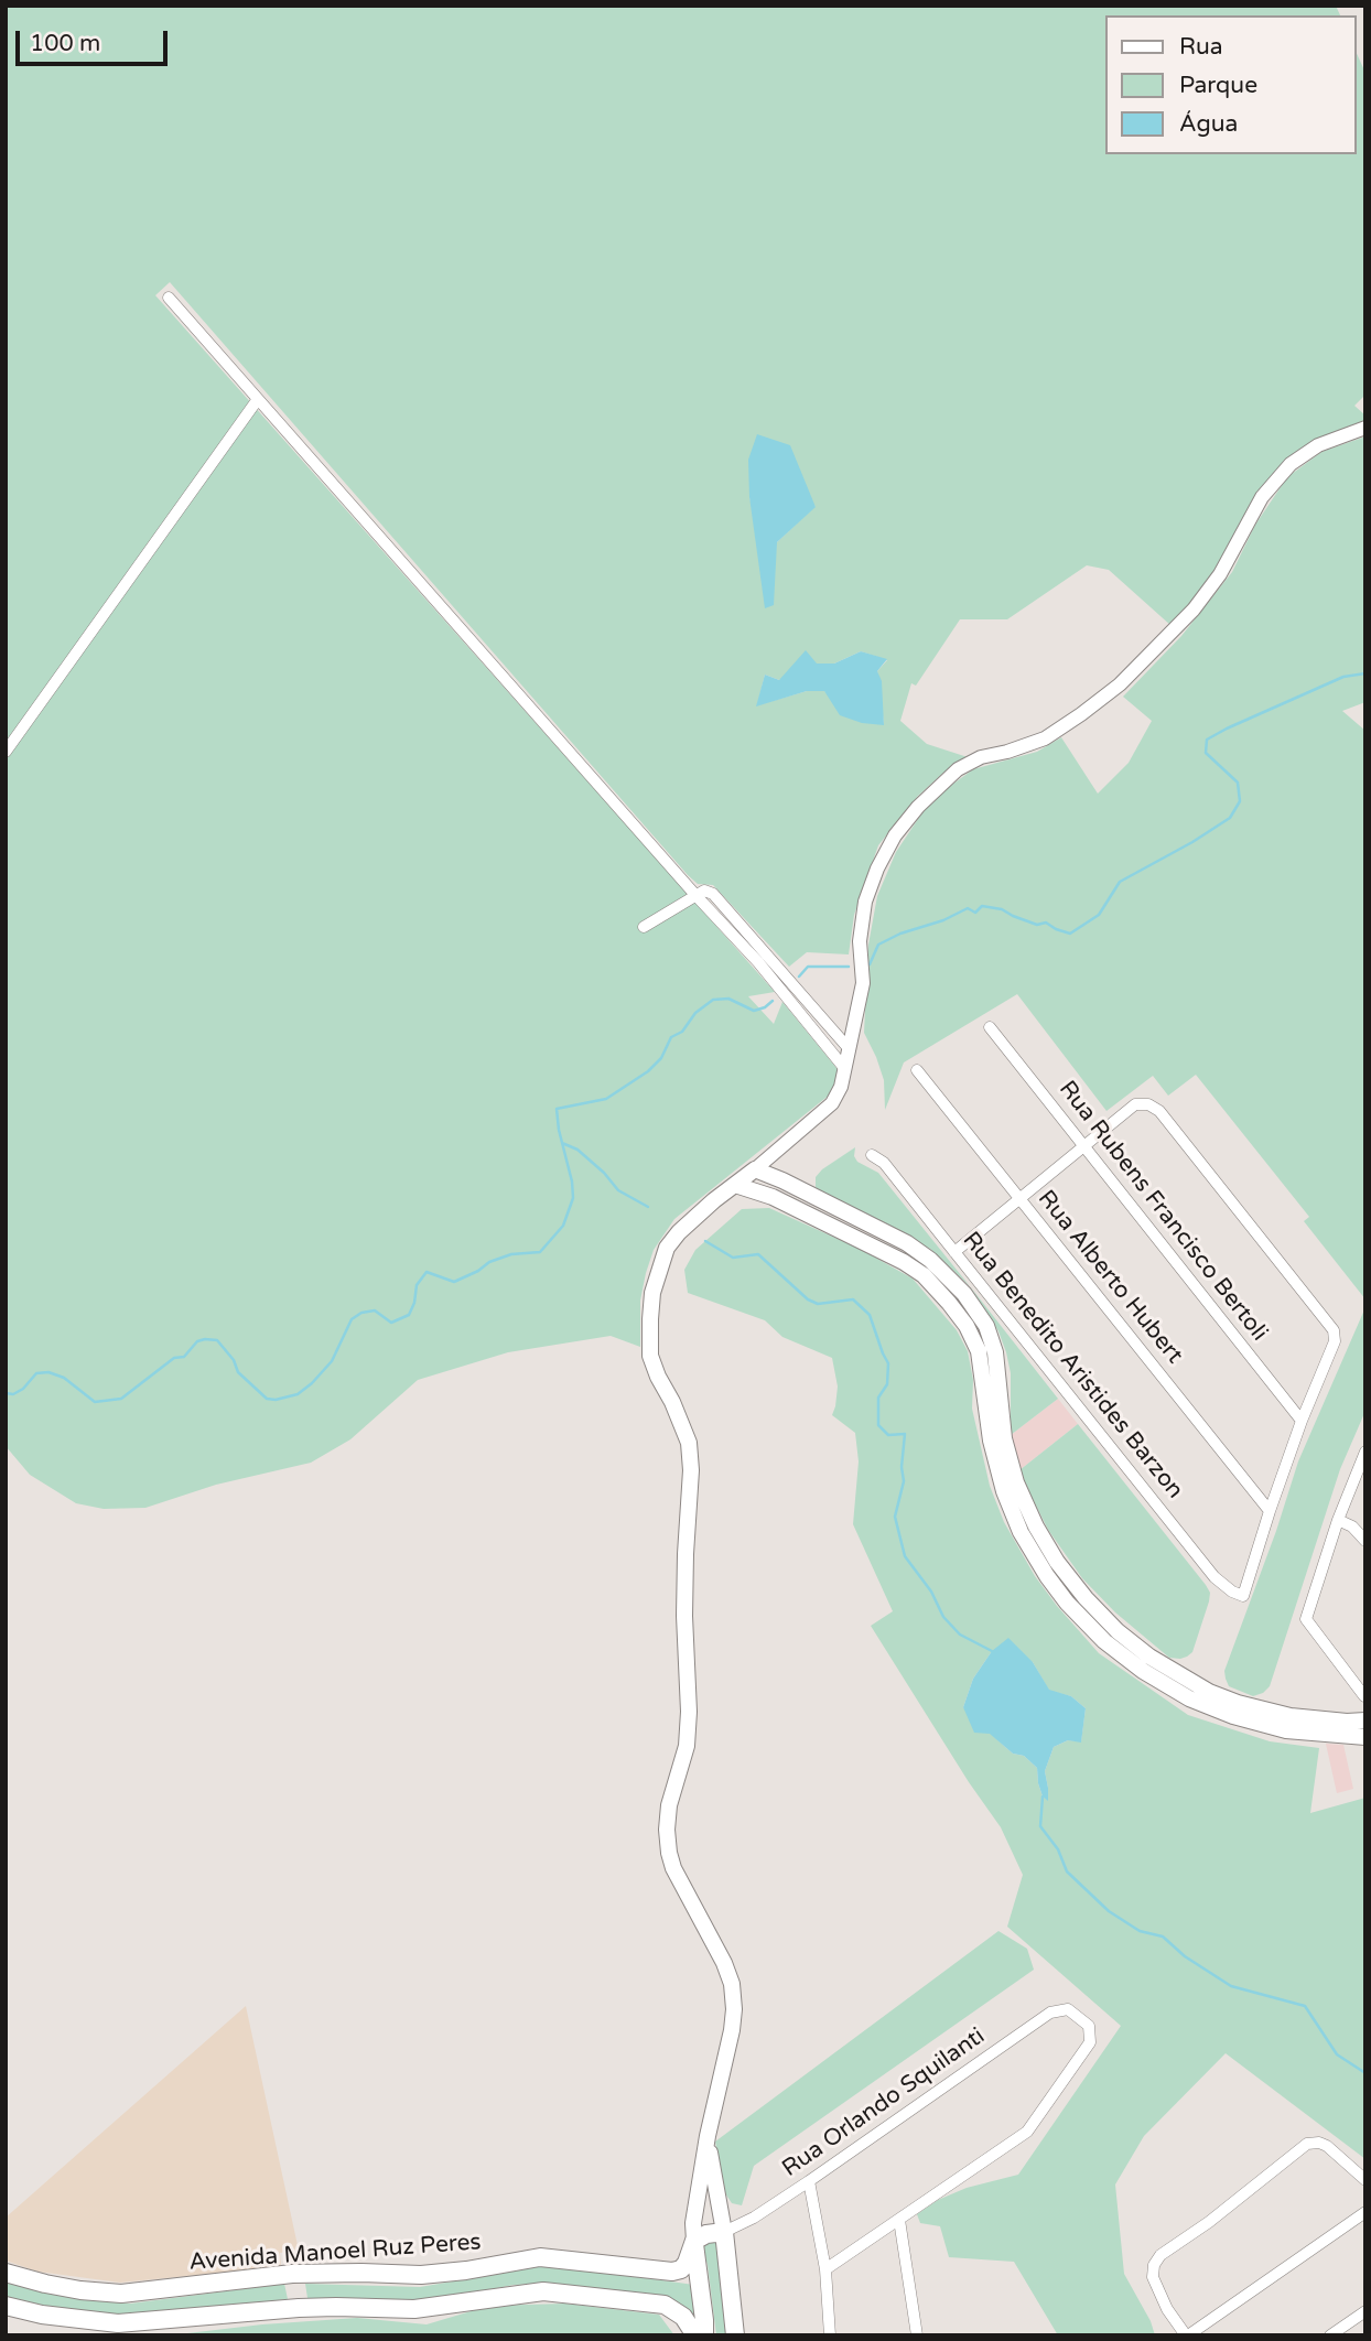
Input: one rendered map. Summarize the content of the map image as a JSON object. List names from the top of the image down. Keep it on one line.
{"streets":{"main road":["Avenida Manoel Ruz Peres"],"street":["Rua Rubens Francisco Bertoli","Rua Alberto Hubert","Rua Benedito Aristides Barzon","Rua Orlando Squilanti"]},"crossings":[["Rua Alberto Hubert","Rua Benedito Aristides Barzon"]],"legend":["Rua","Parque","Água"],"scale_bar":"100 m"}
